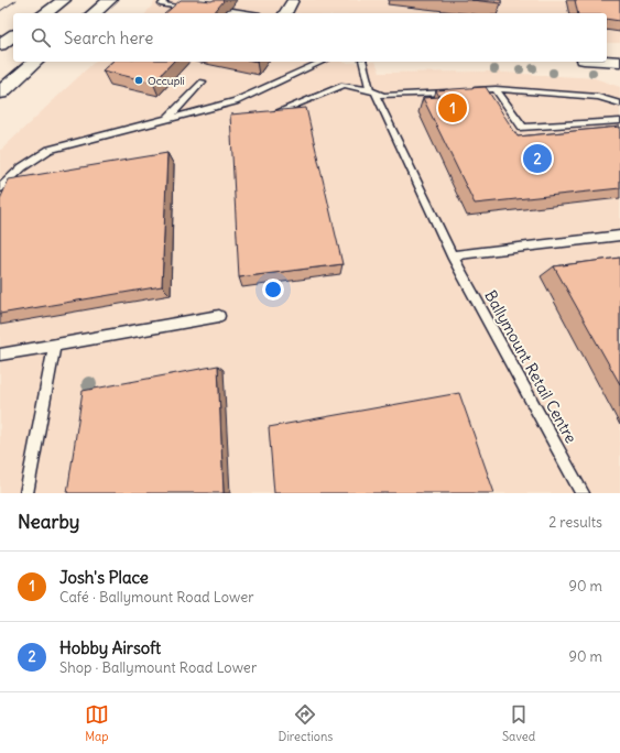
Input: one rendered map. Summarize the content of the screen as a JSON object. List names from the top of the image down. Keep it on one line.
{"streets":{"lane":["Ballymount Retail Centre"]},"places":["Occupli"],"page":{"search":"Search here","pins":["1","2"],"heading":["Nearby","2 results"],"list":[{"mark":"1","name":"Josh's Place","note":"Café · Ballymount Road Lower","value":"90 m"},{"mark":"2","name":"Hobby Airsoft","note":"Shop · Ballymount Road Lower","value":"90 m"}],"nav":["Map","Directions","Saved"]}}
